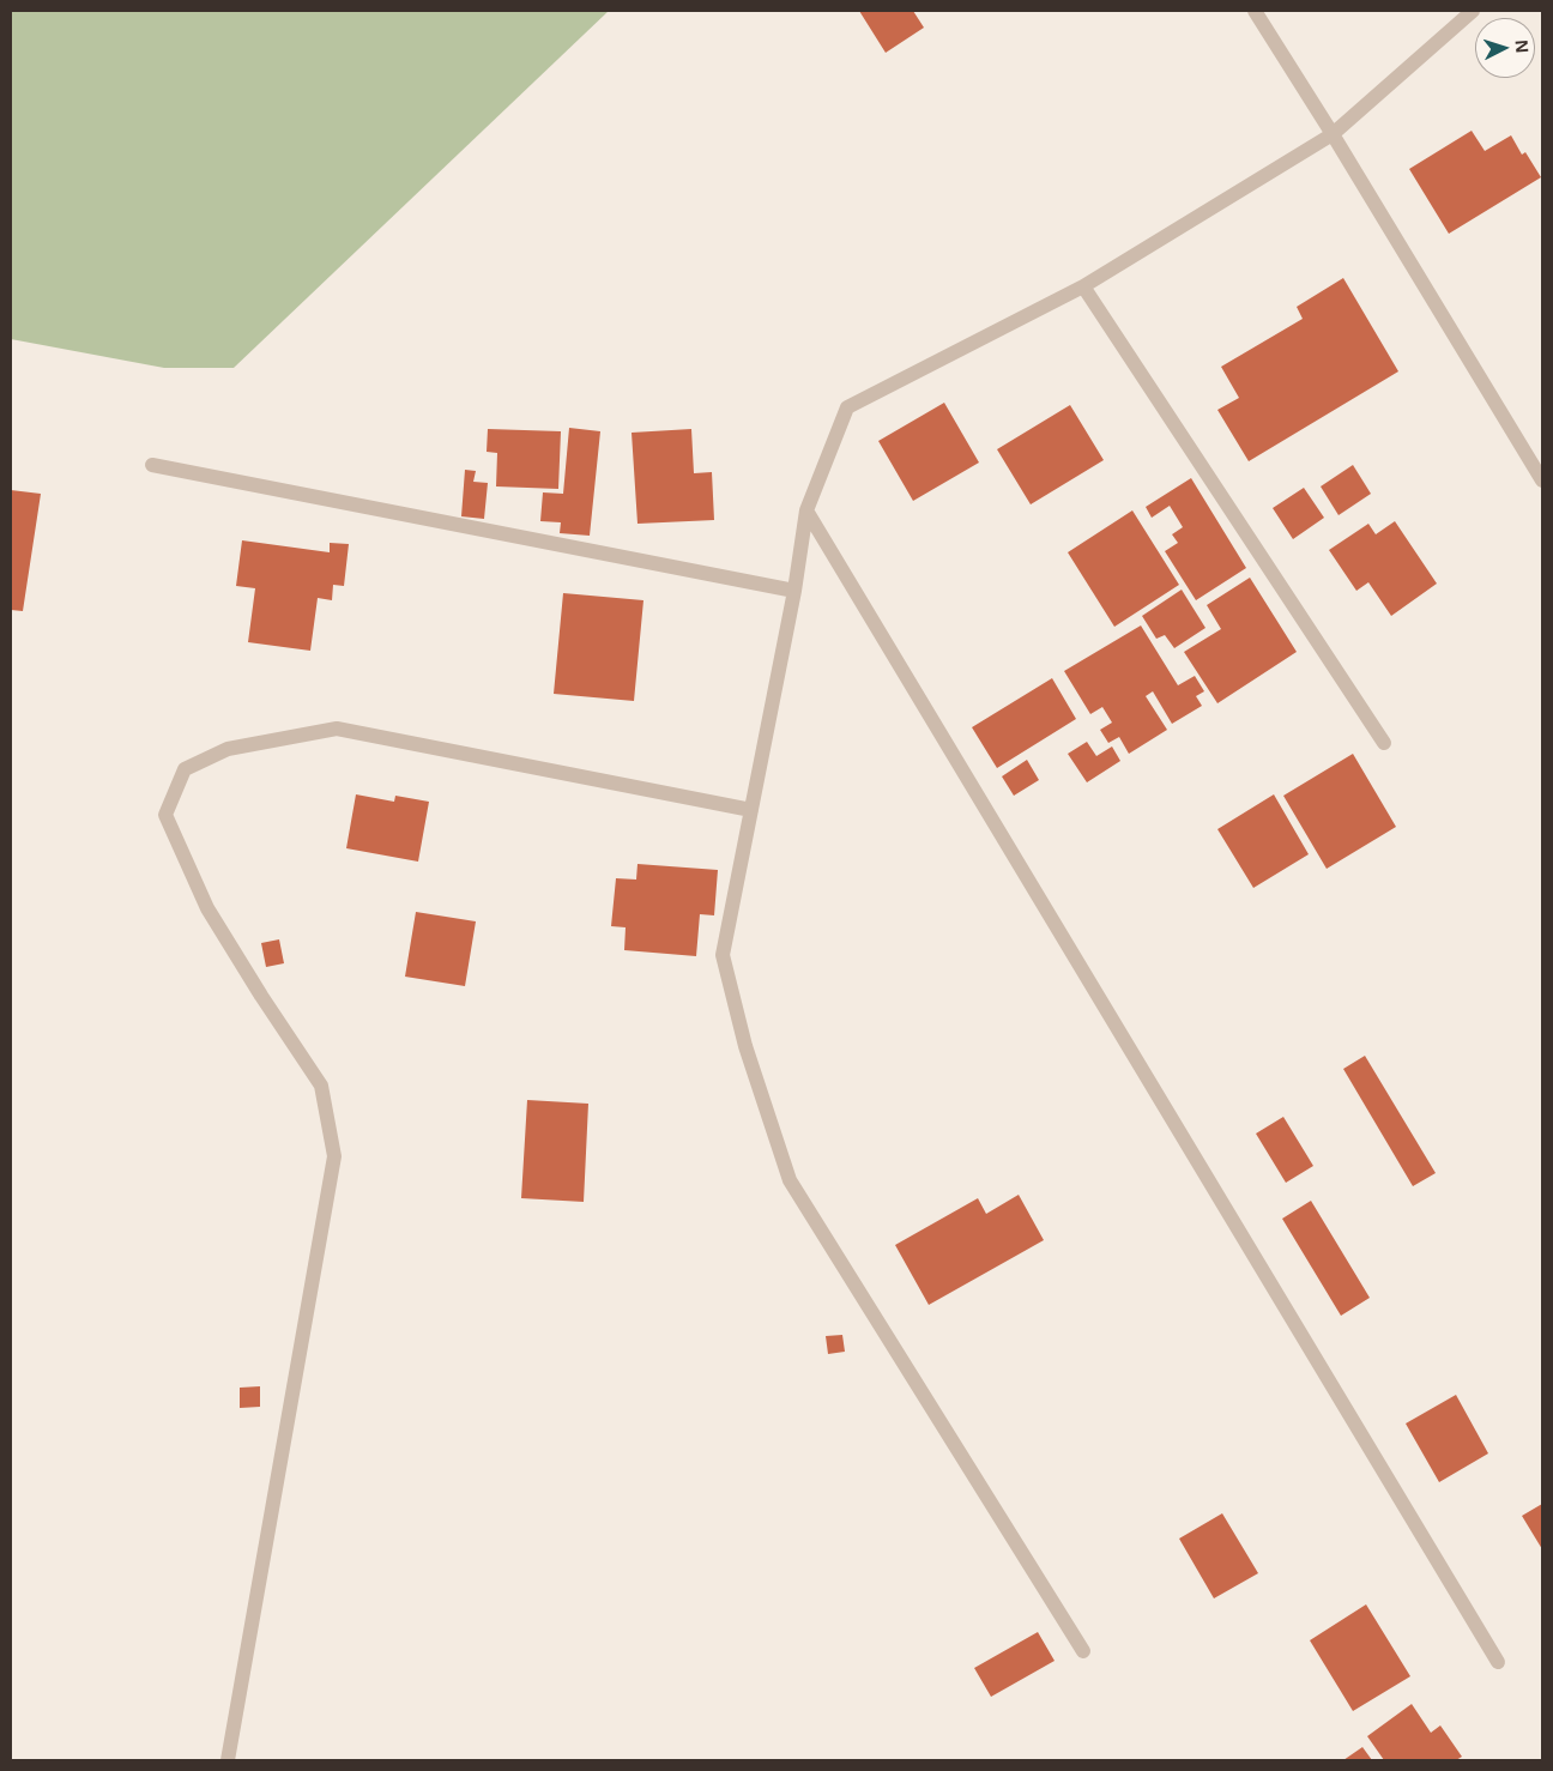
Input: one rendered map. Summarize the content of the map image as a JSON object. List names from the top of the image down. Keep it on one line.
{"north":"right"}
